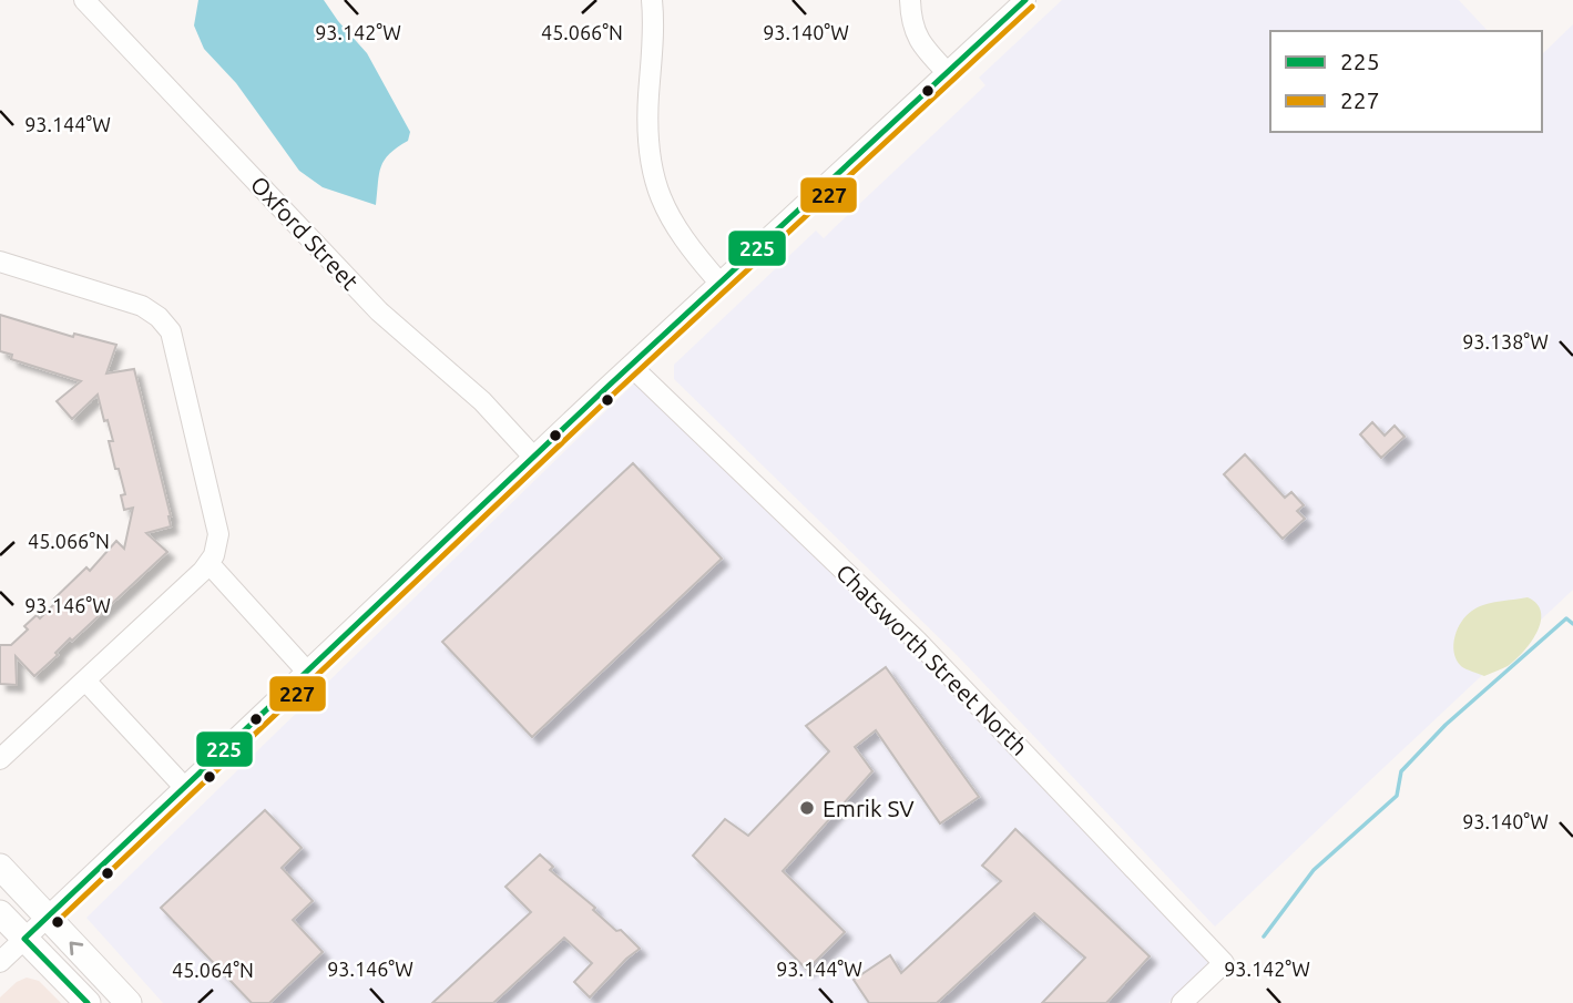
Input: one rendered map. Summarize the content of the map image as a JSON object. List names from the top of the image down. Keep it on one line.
{"streets":{"street":["Oxford Street","Chatsworth Street North"]},"places":["Emrik SV"],"lines":["transit line 225","transit line 227"],"legend":["225","227"],"coordinates":["45.066°N","93.142°W","93.140°W","93.144°W","93.138°W","93.146°W","45.064°N"]}
